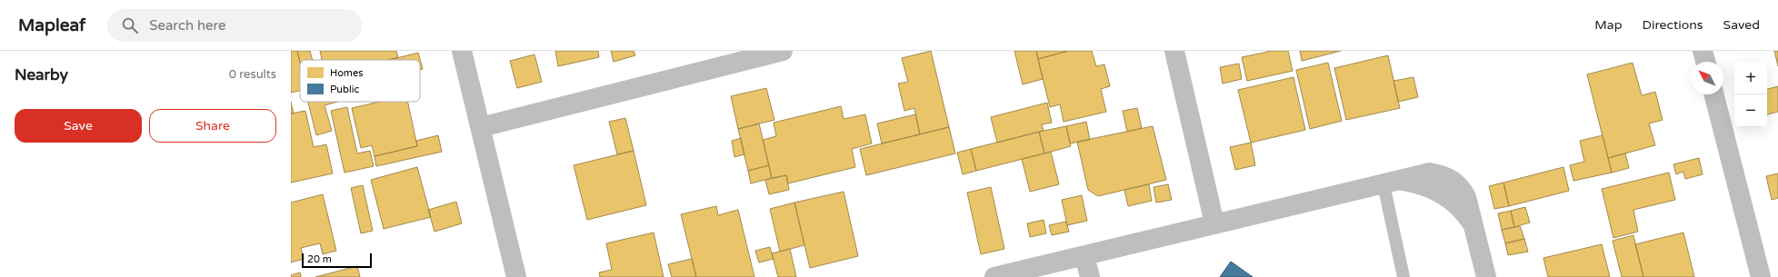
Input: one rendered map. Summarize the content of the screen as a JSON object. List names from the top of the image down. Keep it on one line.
{"legend":["Homes","Public"],"scale_bar":"20 m","north":"top left","page":{"header":"Mapleaf","search":"Search here","nav":["Map","Directions","Saved"],"heading":["Nearby","0 results"],"map_buttons":["+","−"],"buttons":["Save","Share"],"scale":"20 m"}}
